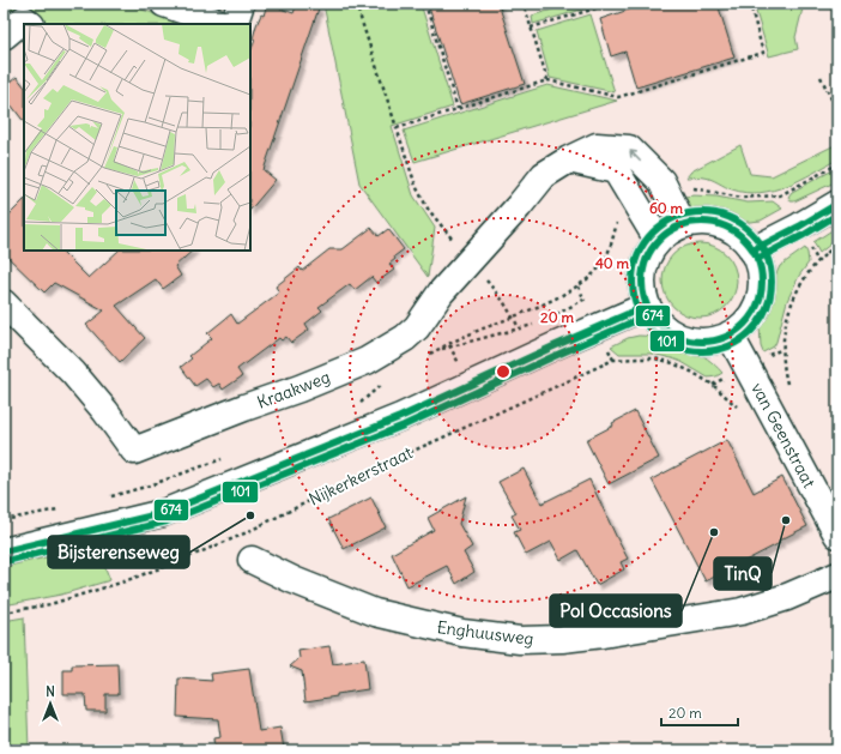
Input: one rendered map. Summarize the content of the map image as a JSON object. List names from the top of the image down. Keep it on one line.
{"streets":{"street":["Kraakweg","van Geenstraat","Enghuusweg"],"path":["Nijkerkerstraat"]},"crossings":[["Kraakweg","van Geenstraat"]],"places":["Bijsterenseweg","TinQ","Pol Occasions"],"lines":["transit line 674","transit line 101"],"scale_bar":"20 m","north":"top","rings":["60 m","40 m","20 m"]}
